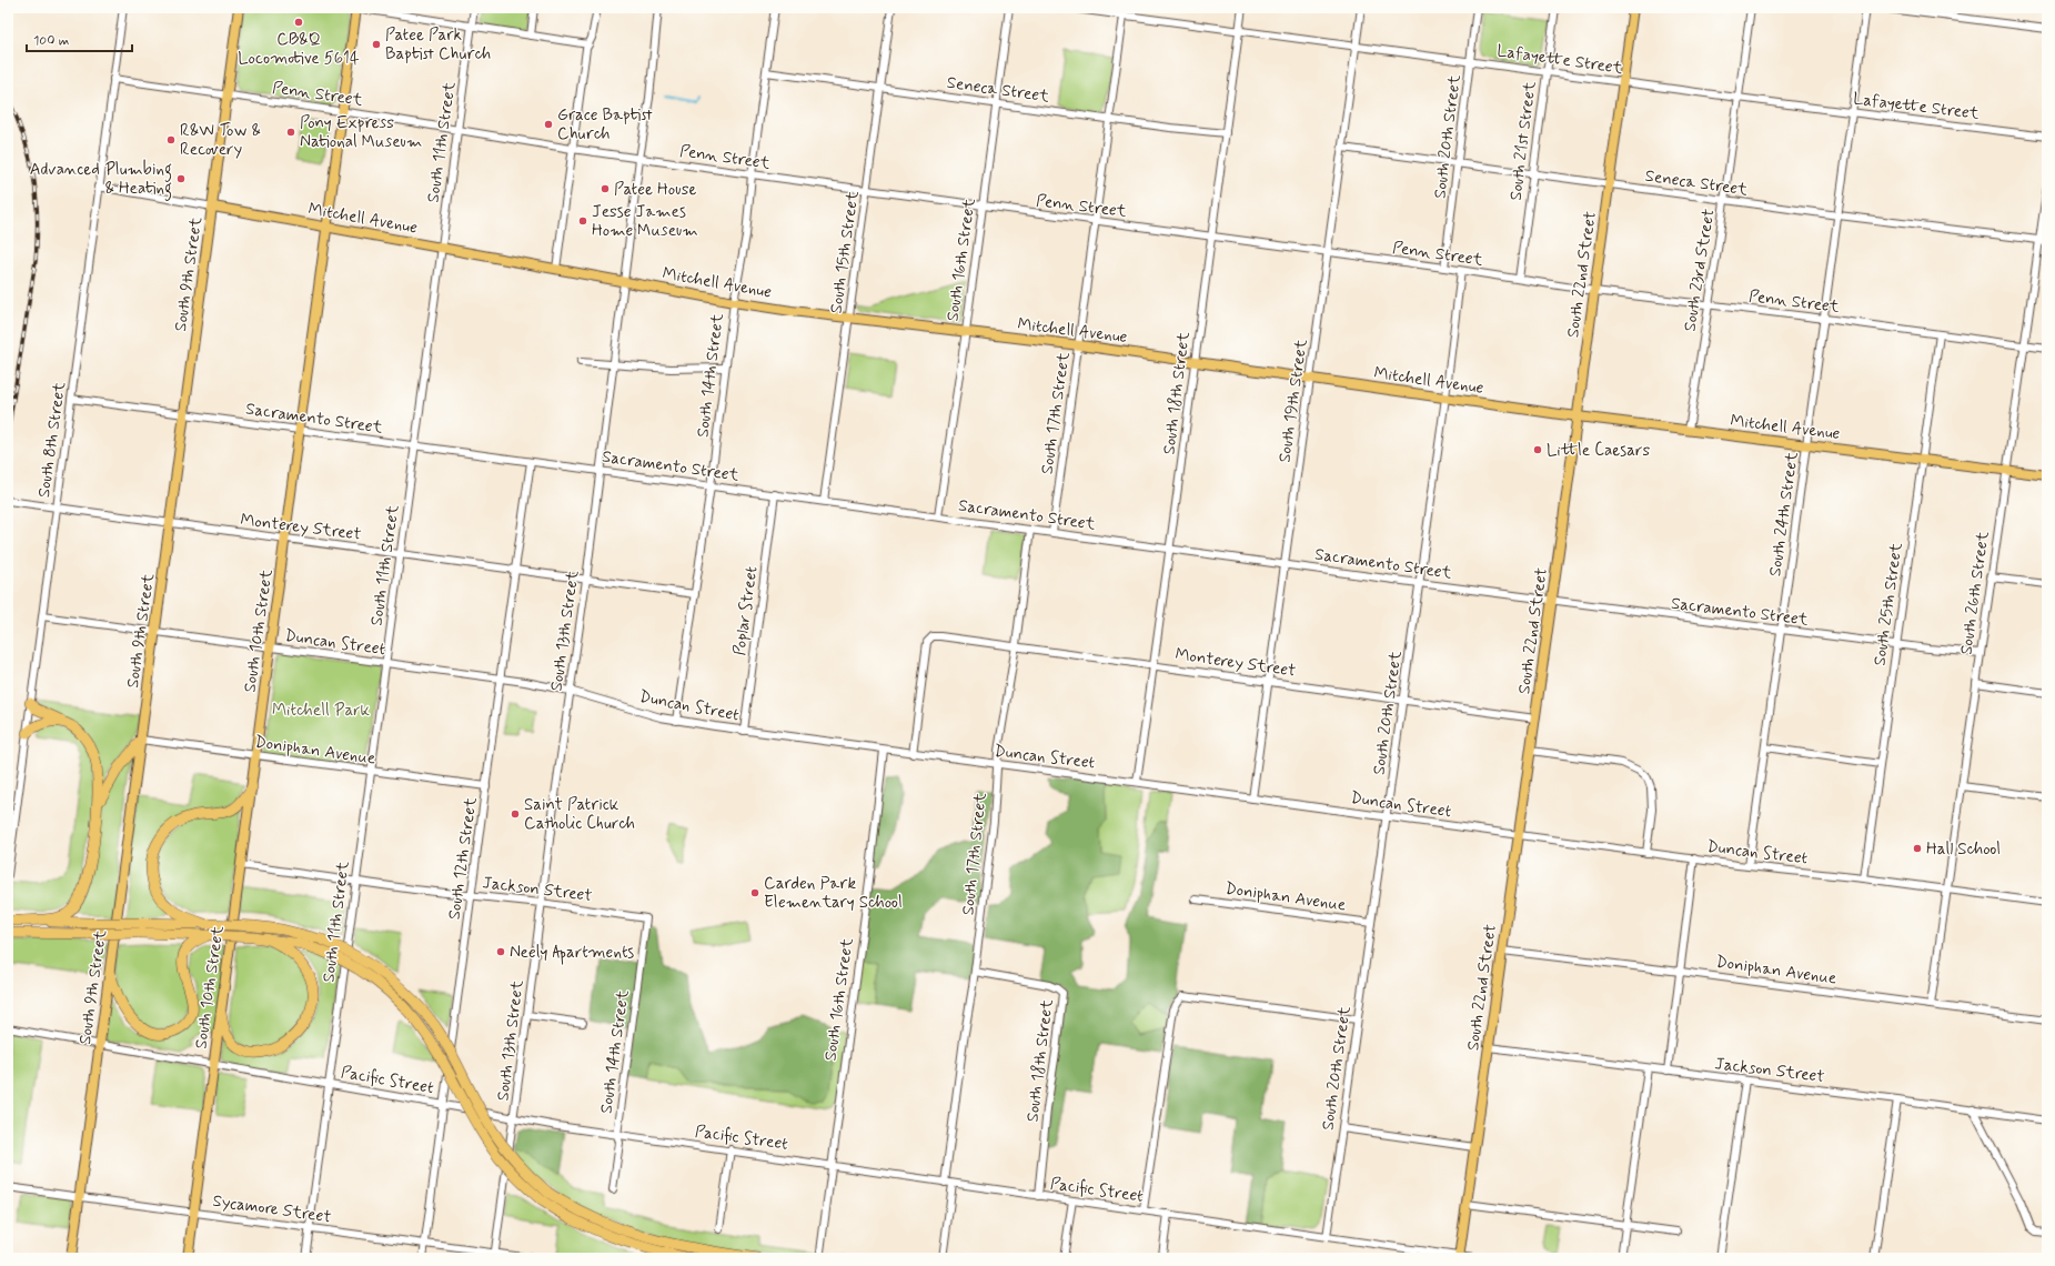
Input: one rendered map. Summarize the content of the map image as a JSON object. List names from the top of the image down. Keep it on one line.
{"streets":{"main road":["Mitchell Avenue","South 9th Street","South 22nd Street","South 10th Street"],"street":["Lafayette Street","Seneca Street","Penn Street","South 20th Street","South 21st Street","South 11th Street","South 15th Street","South 16th Street","South 23rd Street","South 14th Street","South 18th Street","South 19th Street","South 17th Street","Sacramento Street","South 8th Street","South 24th Street","Monterey Street","South 26th Street","South 25th Street","Poplar Street","South 13th Street","Duncan Street","Doniphan Avenue","South 12th Street","Jackson Street","Pacific Street","Sycamore Street"]},"crossings":[["Lafayette Street","South 20th Street"],["Lafayette Street","South 21st Street"],["Lafayette Street","South 23rd Street"],["Lafayette Street","South 22nd Street"],["Lafayette Street","South 18th Street"],["Lafayette Street","South 19th Street"],["Lafayette Street","South 17th Street"],["Lafayette Street","South 24th Street"],["Seneca Street","South 20th Street"],["Seneca Street","South 21st Street"],["Seneca Street","South 15th Street"],["Seneca Street","South 16th Street"],["Seneca Street","South 23rd Street"],["Seneca Street","South 22nd Street"],["Seneca Street","South 14th Street"],["Seneca Street","South 18th Street"],["Seneca Street","South 19th Street"],["Seneca Street","South 17th Street"],["Seneca Street","South 24th Street"],["Seneca Street","South 26th Street"],["Penn Street","South 20th Street"],["Penn Street","South 21st Street"],["Penn Street","South 11th Street"],["Penn Street","South 15th Street"],["Penn Street","South 16th Street"],["Penn Street","South 23rd Street"],["Penn Street","South 9th Street"],["Penn Street","South 22nd Street"],["Penn Street","South 14th Street"],["Penn Street","South 18th Street"],["Penn Street","South 19th Street"],["Penn Street","South 17th Street"],["Penn Street","South 8th Street"],["Penn Street","South 24th Street"],["Penn Street","South 26th Street"],["Penn Street","South 25th Street"],["Penn Street","South 10th Street"],["Penn Street","South 13th Street"],["South 20th Street","Mitchell Avenue"],["South 20th Street","Sacramento Street"],["South 20th Street","Monterey Street"],["South 20th Street","Duncan Street"],["South 20th Street","Doniphan Avenue"],["South 20th Street","Pacific Street"],["South 11th Street","Mitchell Avenue"],["South 11th Street","Sacramento Street"],["South 11th Street","Monterey Street"],["South 11th Street","Duncan Street"],["South 11th Street","Doniphan Avenue"],["South 11th Street","Jackson Street"],["South 11th Street","Pacific Street"],["South 11th Street","Sycamore Street"],["Mitchell Avenue","South 15th Street"],["Mitchell Avenue","South 16th Street"],["Mitchell Avenue","South 23rd Street"],["Mitchell Avenue","South 9th Street"],["Mitchell Avenue","South 22nd Street"],["Mitchell Avenue","South 14th Street"],["Mitchell Avenue","South 18th Street"],["Mitchell Avenue","South 19th Street"],["Mitchell Avenue","South 17th Street"],["Mitchell Avenue","South 8th Street"],["Mitchell Avenue","South 24th Street"],["Mitchell Avenue","South 26th Street"],["Mitchell Avenue","South 25th Street"],["Mitchell Avenue","South 10th Street"],["Mitchell Avenue","South 13th Street"],["South 15th Street","Sacramento Street"],["South 16th Street","Sacramento Street"],["South 16th Street","Duncan Street"],["South 16th Street","Pacific Street"],["South 9th Street","Sacramento Street"],["South 9th Street","Monterey Street"],["South 9th Street","Duncan Street"],["South 9th Street","Doniphan Avenue"],["South 9th Street","Pacific Street"],["South 9th Street","Sycamore Street"],["South 22nd Street","Sacramento Street"],["South 22nd Street","Monterey Street"],["South 22nd Street","Duncan Street"],["South 22nd Street","Doniphan Avenue"],["South 22nd Street","Jackson Street"],["South 22nd Street","Pacific Street"],["South 14th Street","Sacramento Street"],["South 14th Street","Monterey Street"],["South 14th Street","Duncan Street"],["South 14th Street","Jackson Street"],["South 14th Street","Pacific Street"],["South 18th Street","South 17th Street"],["South 18th Street","Sacramento Street"],["South 18th Street","Monterey Street"],["South 18th Street","Duncan Street"],["South 18th Street","Pacific Street"],["South 19th Street","Sacramento Street"],["South 19th Street","Monterey Street"],["South 19th Street","Duncan Street"],["South 17th Street","Sacramento Street"],["South 17th Street","Monterey Street"],["South 17th Street","Duncan Street"],["South 17th Street","Pacific Street"],["Sacramento Street","South 8th Street"],["Sacramento Street","South 24th Street"],["Sacramento Street","South 26th Street"],["Sacramento Street","South 25th Street"],["Sacramento Street","Poplar Street"],["Sacramento Street","South 10th Street"],["Sacramento Street","South 13th Street"],["Sacramento Street","South 12th Street"],["South 8th Street","Monterey Street"],["South 8th Street","Duncan Street"],["South 24th Street","Duncan Street"],["Monterey Street","South 10th Street"],["Monterey Street","South 13th Street"],["Monterey Street","Duncan Street"],["Monterey Street","South 12th Street"],["South 26th Street","Duncan Street"],["South 26th Street","Doniphan Avenue"],["South 25th Street","Duncan Street"],["Poplar Street","Duncan Street"],["South 10th Street","Duncan Street"],["South 10th Street","Doniphan Avenue"],["South 10th Street","Jackson Street"],["South 10th Street","Pacific Street"],["South 10th Street","Sycamore Street"],["South 13th Street","Duncan Street"],["South 13th Street","Jackson Street"],["South 13th Street","Pacific Street"],["South 13th Street","Sycamore Street"],["Duncan Street","South 12th Street"],["Doniphan Avenue","South 12th Street"],["South 12th Street","Jackson Street"],["South 12th Street","Pacific Street"],["South 12th Street","Sycamore Street"]],"parks":["Mitchell Park"],"places":["CB&Q Locomotive 5614","Patee Park Baptist Church","Grace Baptist Church","Pony Express National Museum","R&W Tow & Recovery","Advanced Plumbing & Heating","Patee House","Jesse James Home Museum","Little Caesars","Saint Patrick Catholic Church","Hall School","Carden Park Elementary School","Neely Apartments"],"scale_bar":"100 m"}
